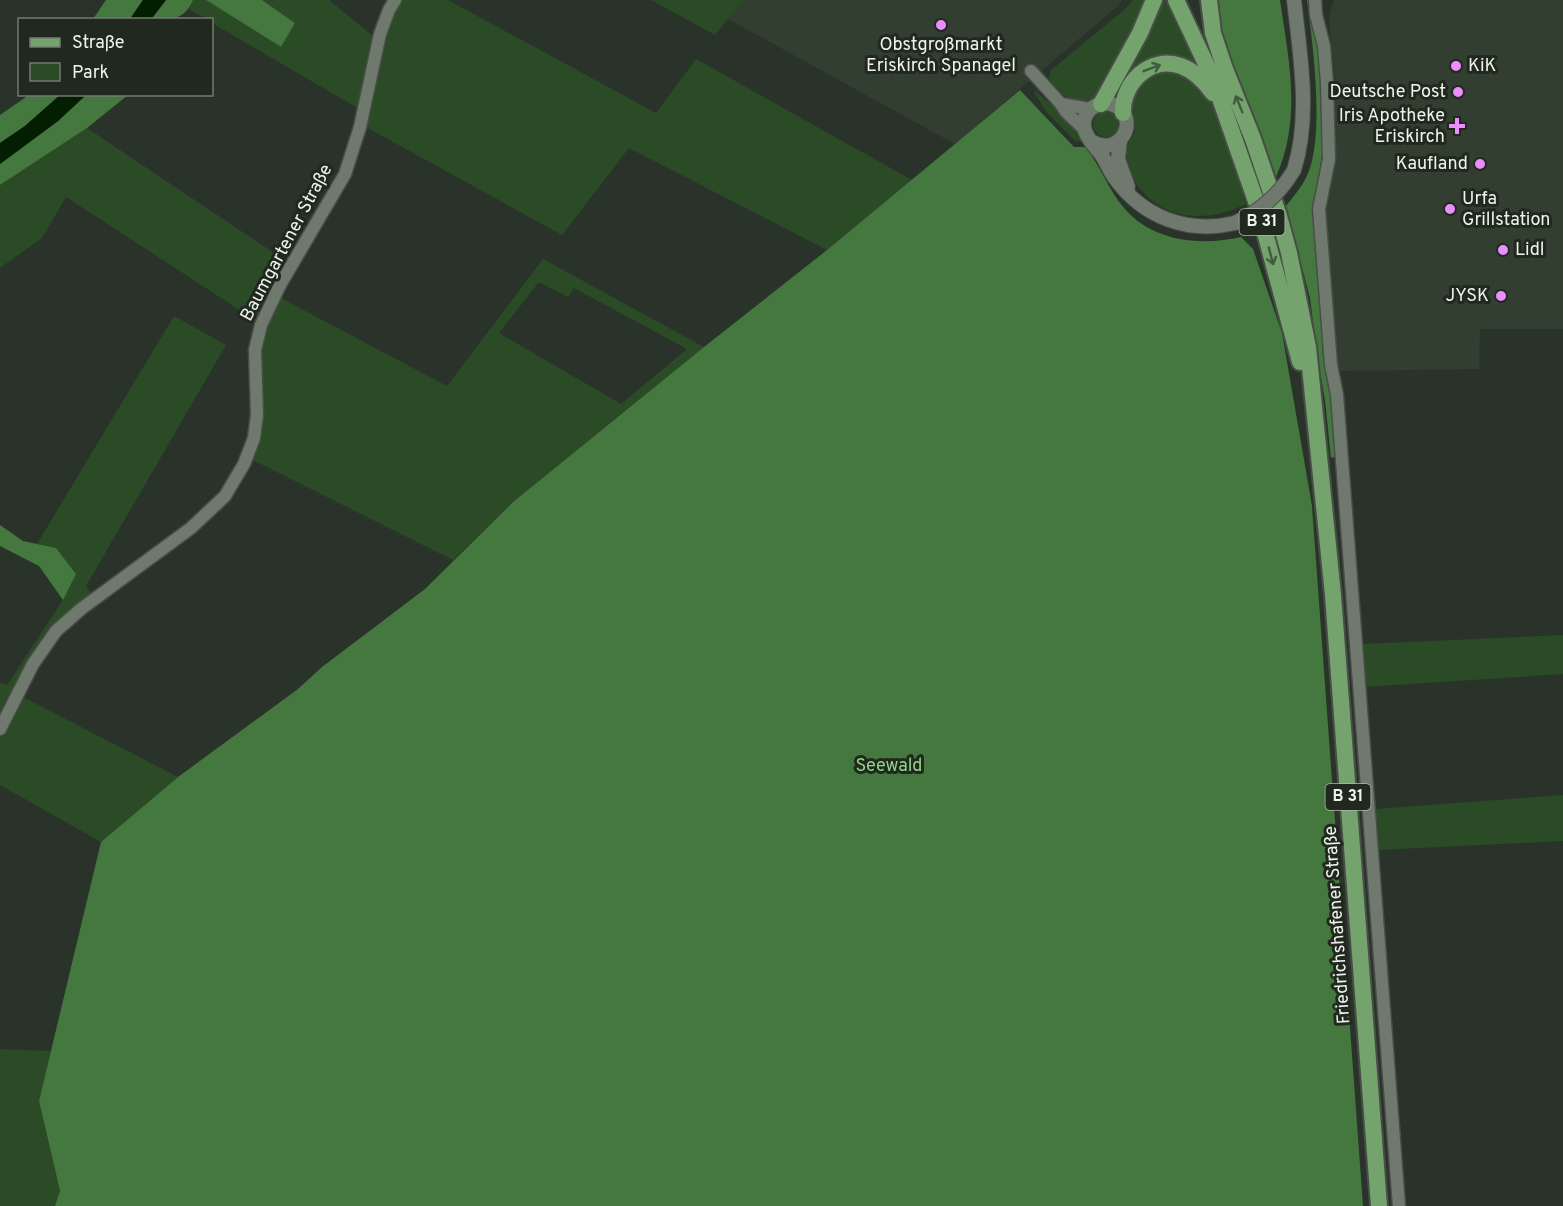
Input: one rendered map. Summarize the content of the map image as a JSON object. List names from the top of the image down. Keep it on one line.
{"streets":{"main road":["B 31","Friedrichshafener Straße"],"street":["Baumgartener Straße"]},"crossings":[["B 31","Friedrichshafener Straße"]],"parks":["Seewald"],"places":{"other":["Obstgroßmarkt Eriskirch Spanagel","KiK","Deutsche Post","Kaufland","Urfa Grillstation","Lidl","JYSK"],"health":["Iris Apotheke Eriskirch"]},"legend":["Straße","Park"]}
